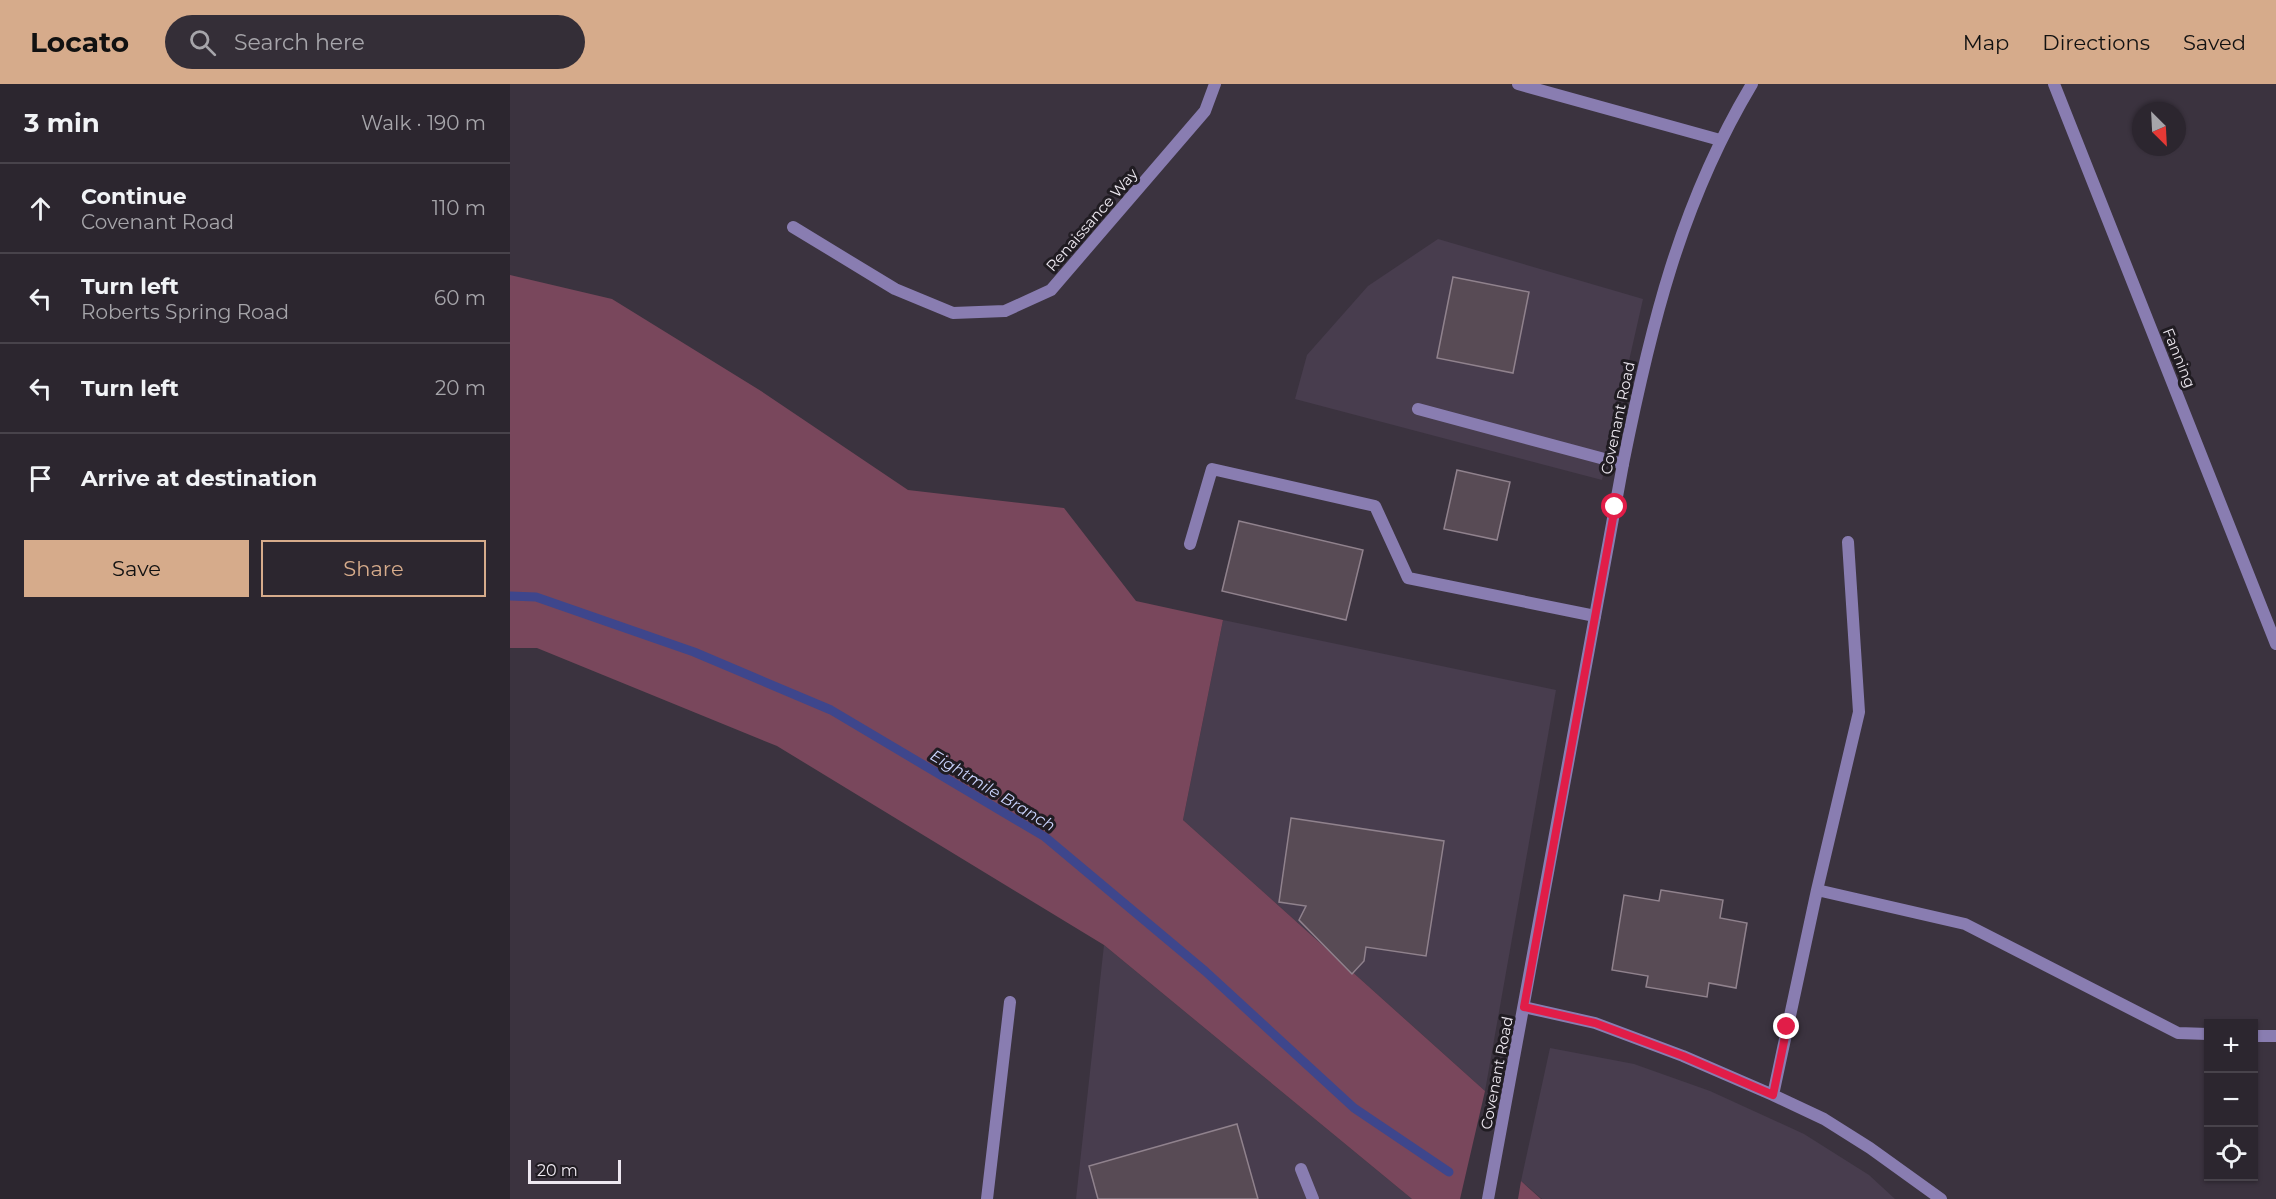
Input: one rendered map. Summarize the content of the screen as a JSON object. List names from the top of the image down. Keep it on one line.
{"streets":{"street":["Renaissance Way","Fanning","Covenant Road"]},"water":["Eightmile Branch"],"scale_bar":"20 m","north":"bottom right","page":{"header":"Locato","search":"Search here","nav":["Map","Directions","Saved"],"heading":["3 min","Walk · 190 m"],"list":[["Continue","Covenant Road","110 m"],["Turn left","Roberts Spring Road","60 m"],["Turn left","20 m"],"Arrive at destination"],"buttons":["Save","Share"],"map_buttons":["+","−"],"scale":"20 m"}}
